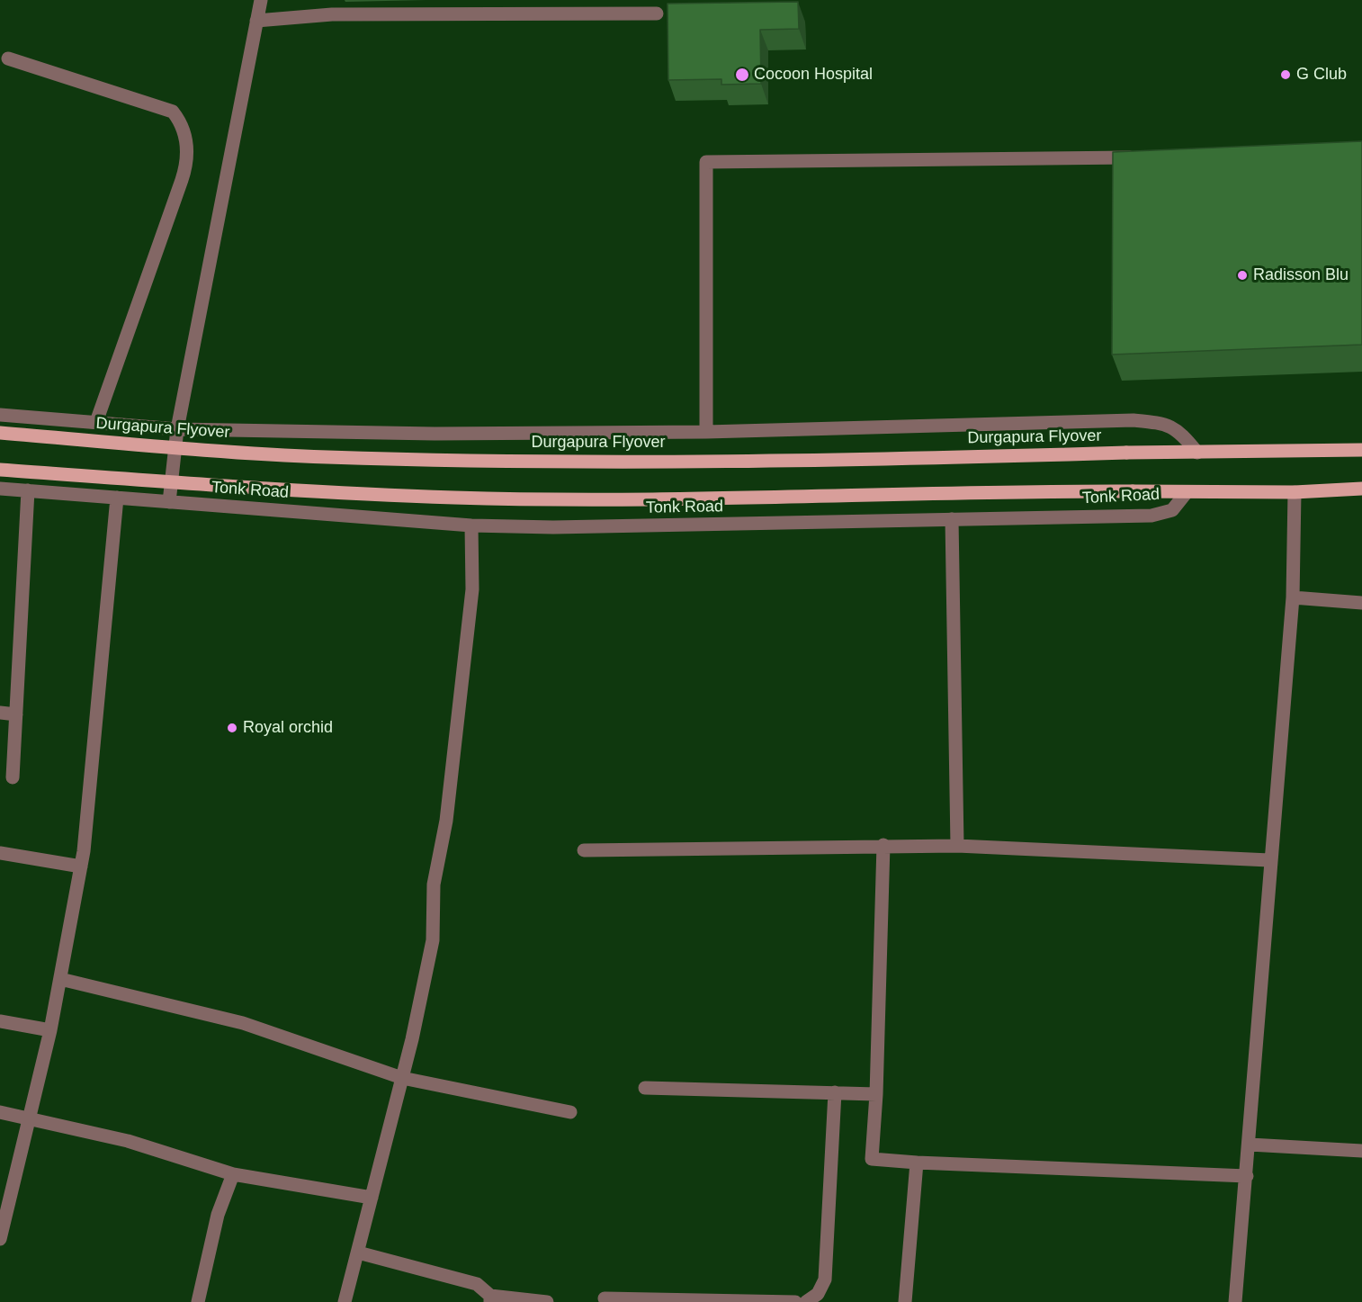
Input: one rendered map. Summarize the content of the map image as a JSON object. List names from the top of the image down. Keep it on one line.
{"streets":{"main road":["Durgapura Flyover"],"street":["Tonk Road"]},"places":["Cocoon Hospital","G Club","Radisson Blu","Royal orchid"]}
